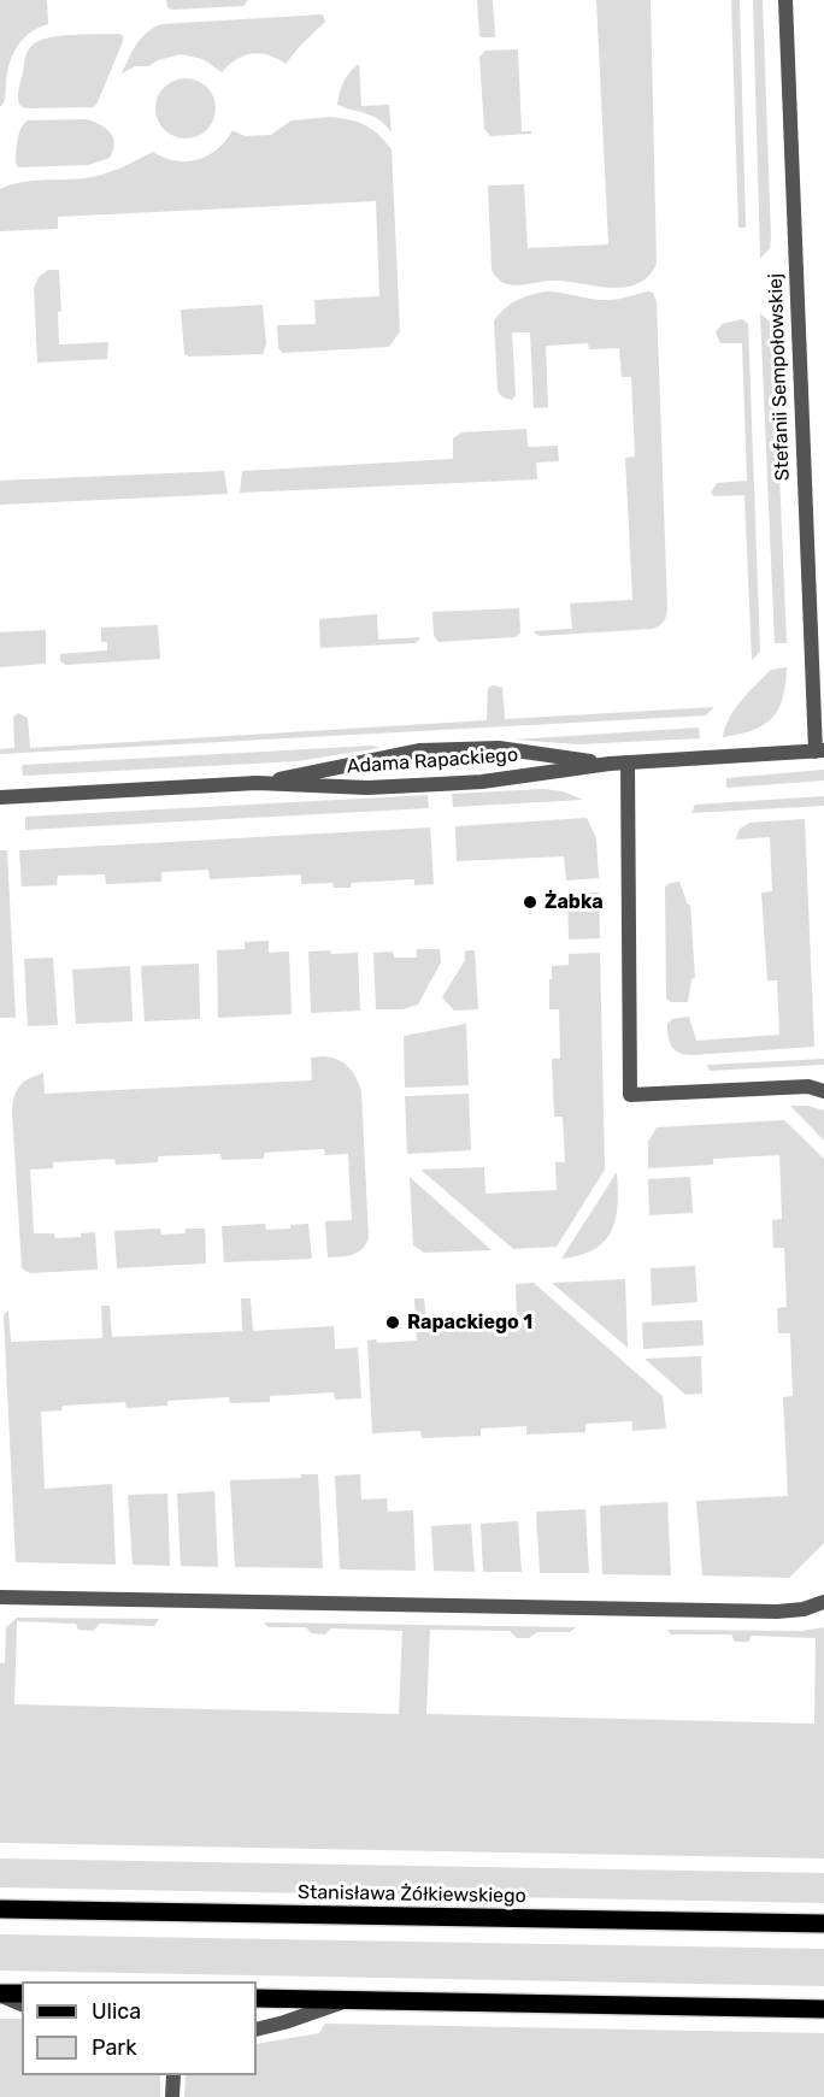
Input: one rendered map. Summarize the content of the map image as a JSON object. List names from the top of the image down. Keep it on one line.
{"streets":{"main road":["Stanisława Żółkiewskiego"],"street":["Stefanii Sempołowskiej","Adama Rapackiego"]},"crossings":[["Stefanii Sempołowskiej","Adama Rapackiego"]],"places":["Żabka","Rapackiego 1"],"legend":["Ulica","Park"]}
